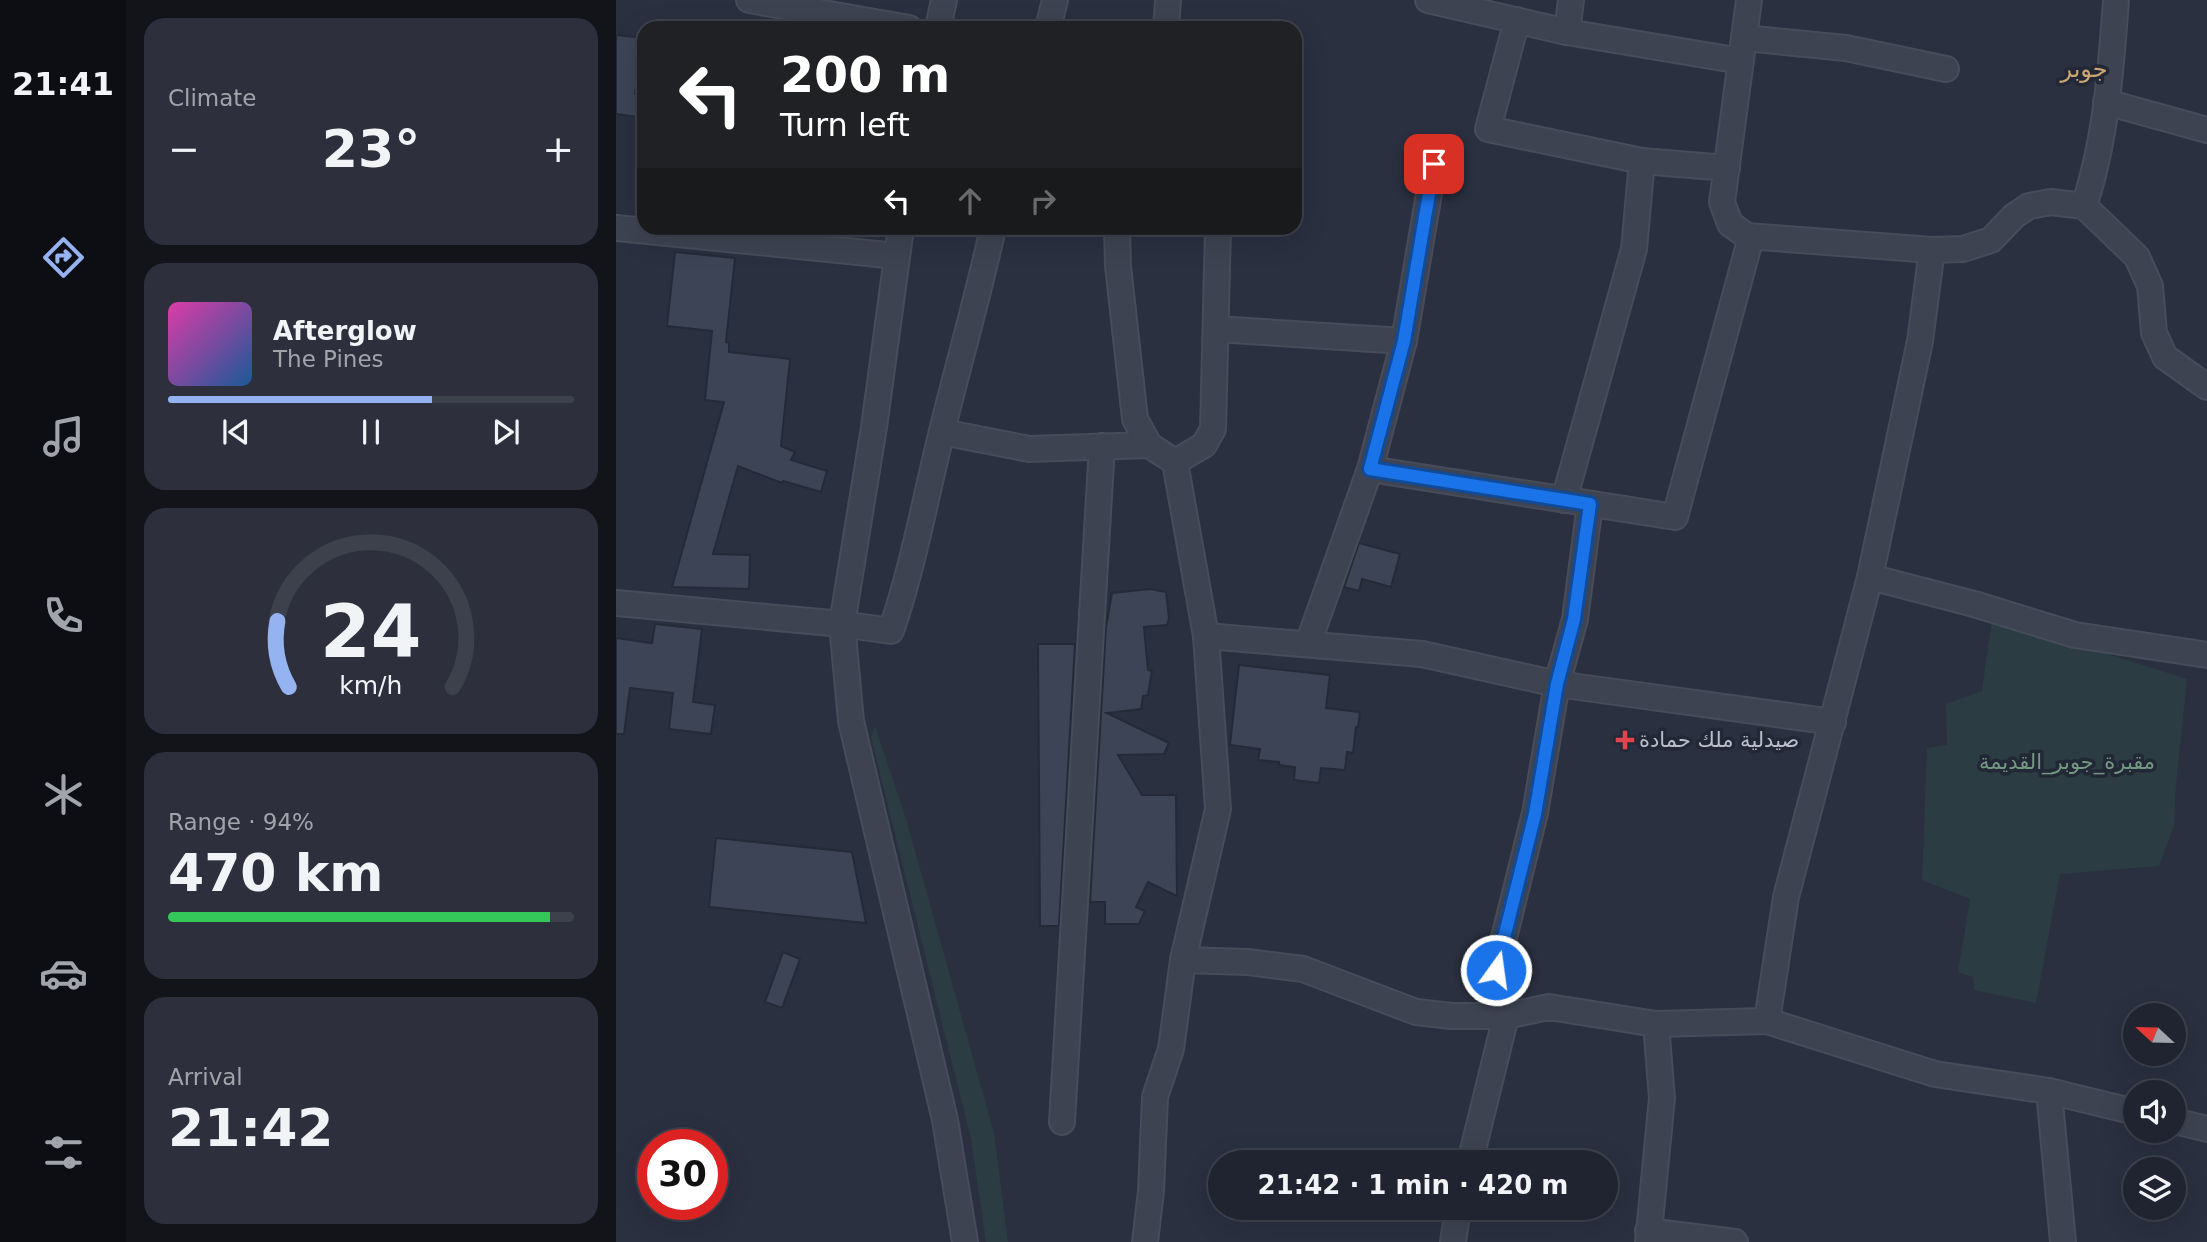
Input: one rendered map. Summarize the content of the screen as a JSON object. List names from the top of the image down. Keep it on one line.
{"districts":["جوبر"],"parks":["مقبرة_جوبر_القديمة"],"places":{"health":["صيدلية ملك حمادة"]},"north":"left","page":{"tabs":"21:41","tile":["Climate",["Range · 94%","470 km"],["Arrival","21:42"]],"turn":["200 m","Turn left"],"heat":["−","23°","+"],"song":["Afterglow","The Pines"],"limit":"30","trip":"21:42 · 1 min · 420 m","gauge":["24","km/h"]}}
